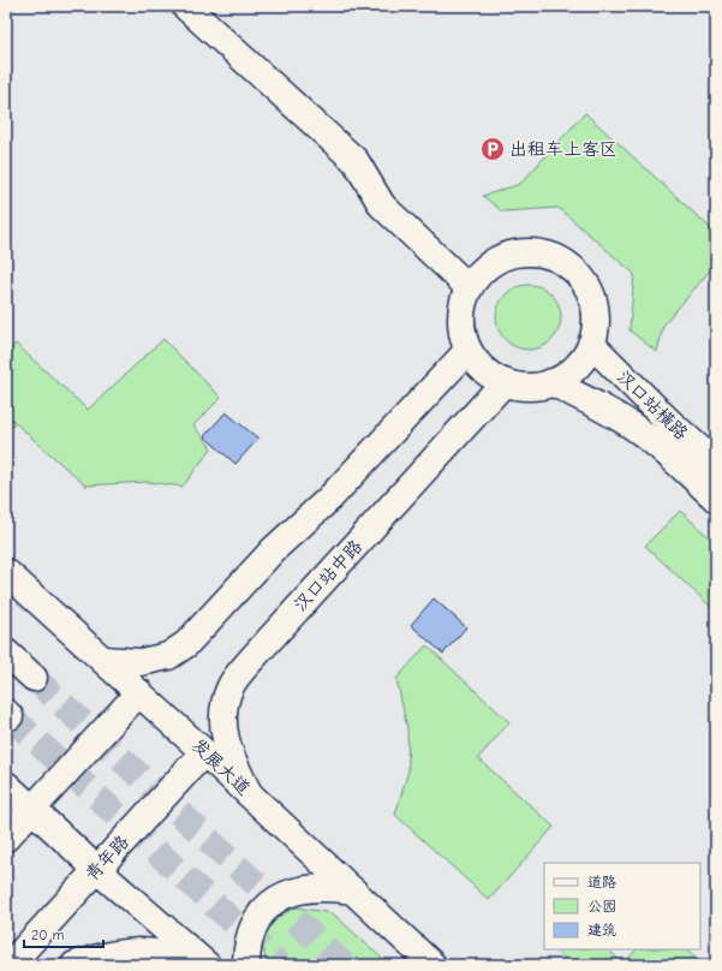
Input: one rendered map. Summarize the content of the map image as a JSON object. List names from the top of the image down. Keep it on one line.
{"streets":{"main road":["汉口站横路","汉口站中路","发展大道","青年路"]},"crossings":[["汉口站横路","汉口站中路"],["汉口站中路","发展大道"],["发展大道","青年路"]],"places":{"parking":["出租车上客区"]},"legend":["道路","公园","建筑"],"scale_bar":"20 m"}
